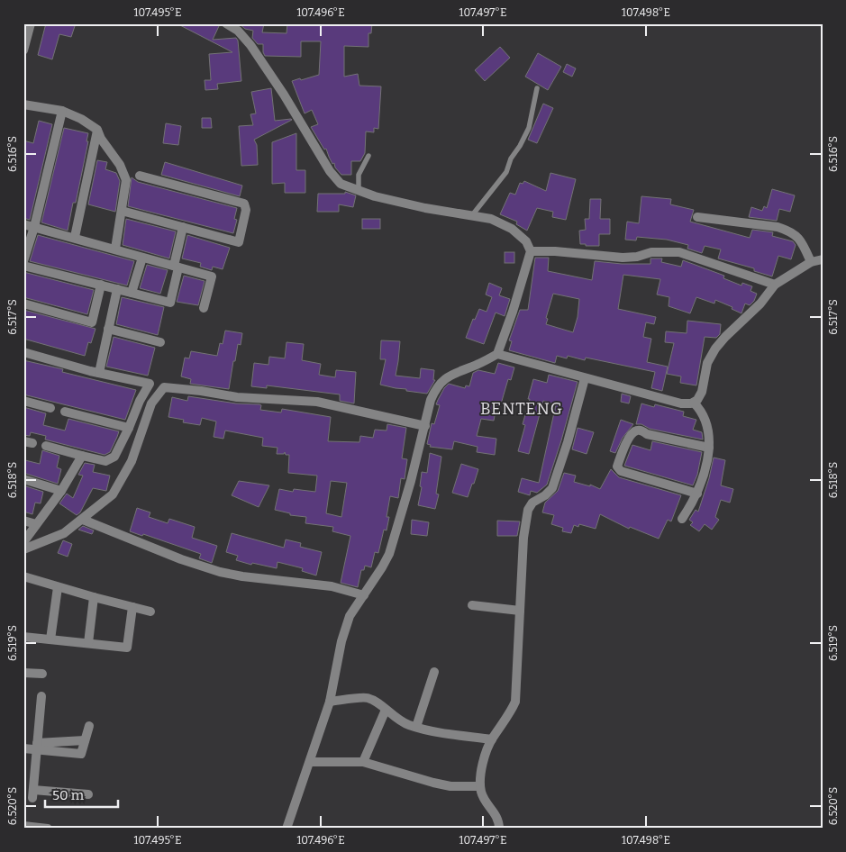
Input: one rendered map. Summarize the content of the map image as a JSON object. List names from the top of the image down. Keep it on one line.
{"districts":["BENTENG"],"scale_bar":"50 m","coordinates":["107.495°E","107.496°E","107.497°E","107.498°E","6.516°S","6.517°S","6.518°S","6.519°S","6.520°S"]}
